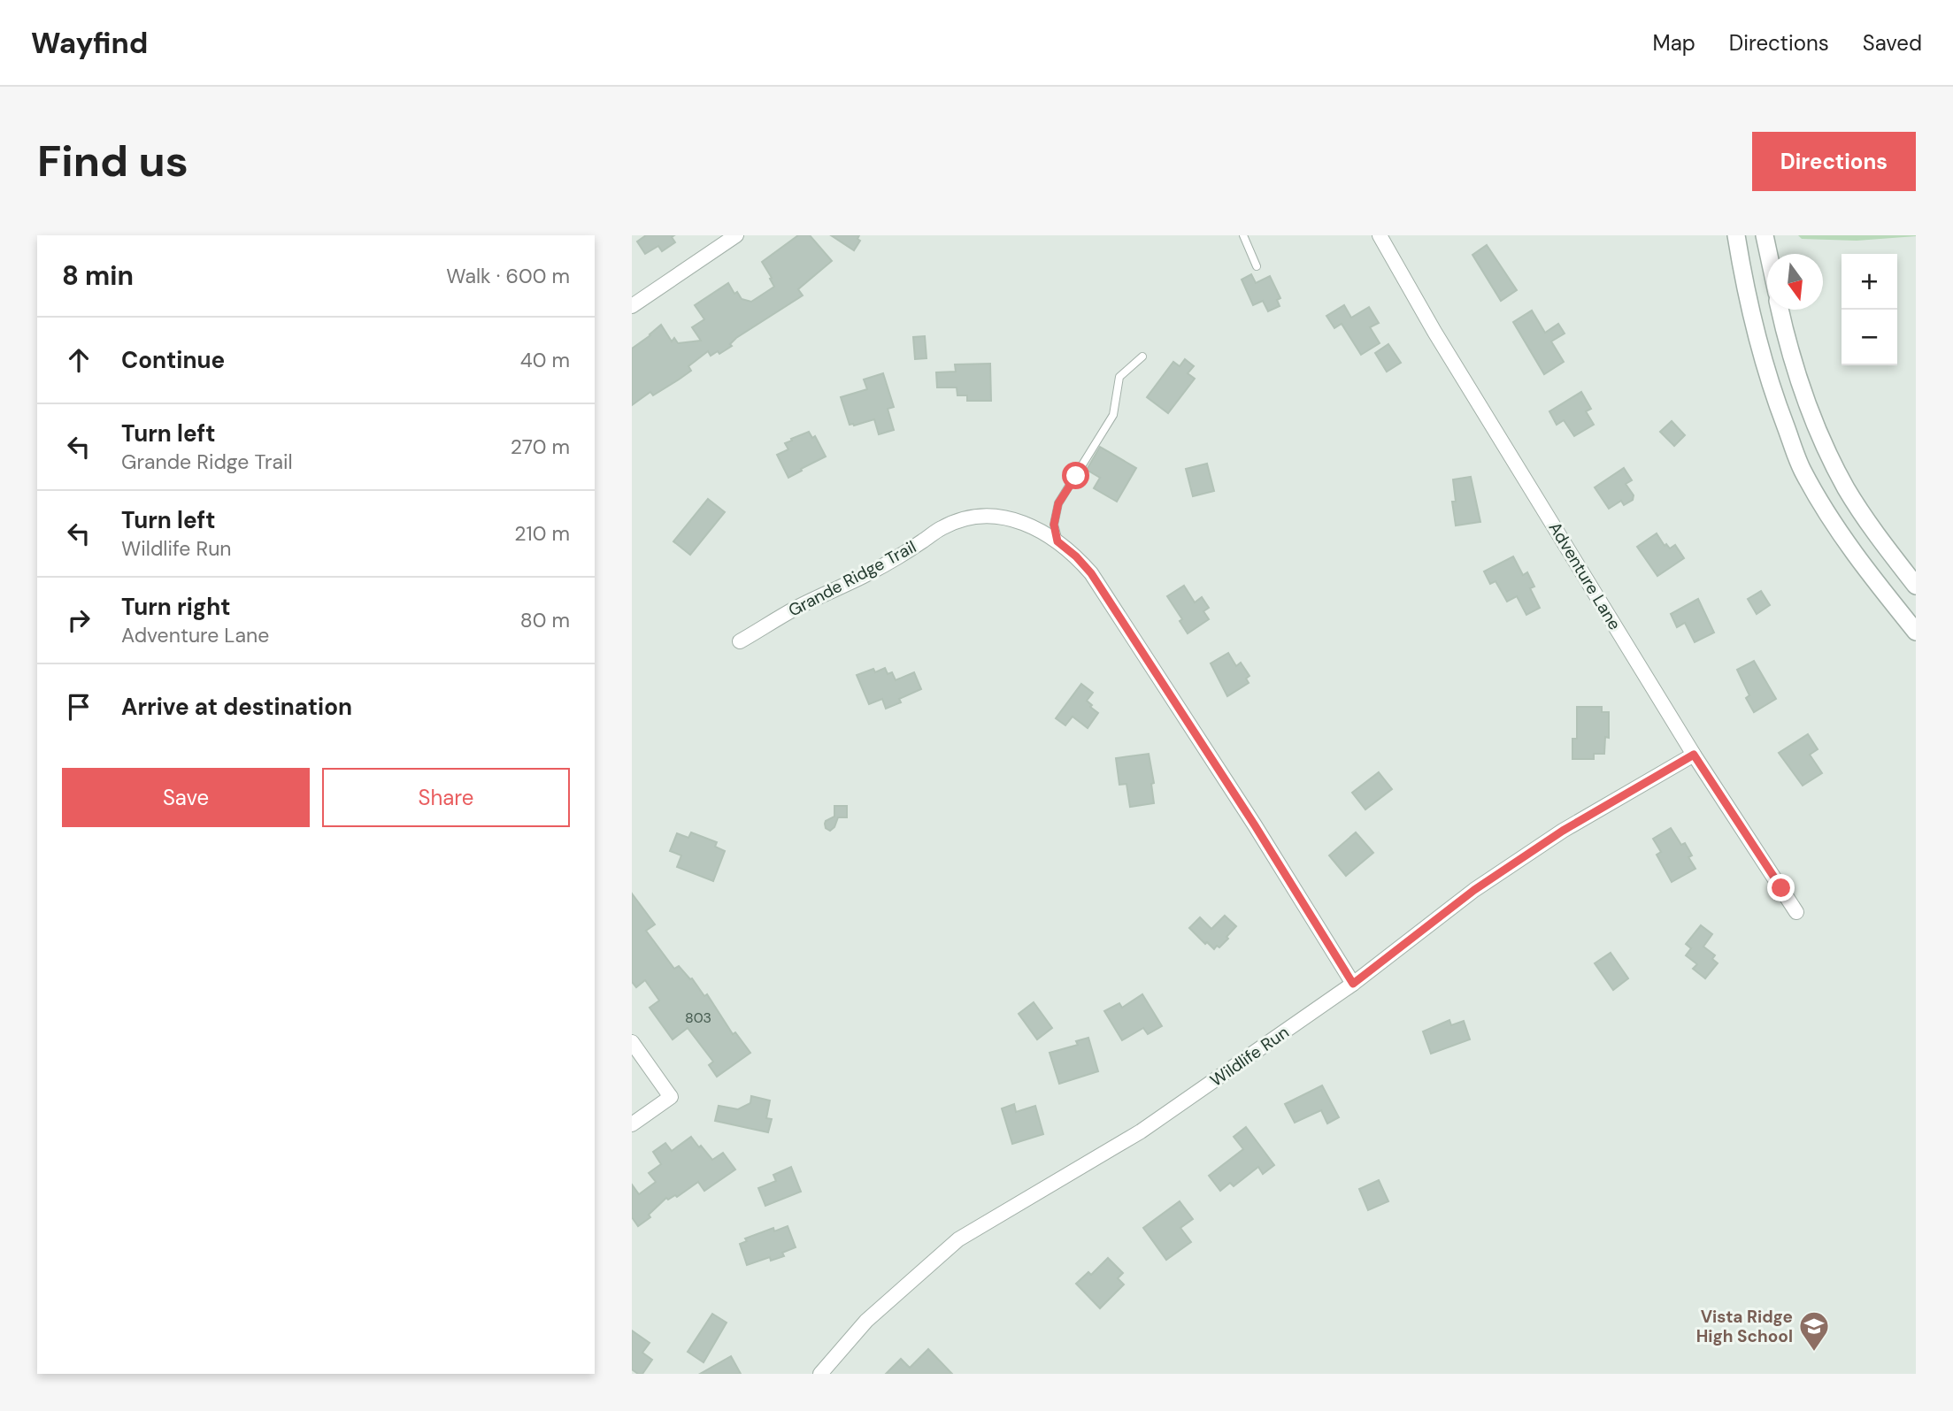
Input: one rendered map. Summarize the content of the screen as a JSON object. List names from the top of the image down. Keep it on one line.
{"streets":{"street":["Adventure Lane","Grande Ridge Trail","Wildlife Run"]},"crossings":[["Adventure Lane","Wildlife Run"],["Grande Ridge Trail","Wildlife Run"]],"places":{"school or university":["Vista Ridge High School"]},"house_numbers":["803"],"north":"bottom","page":{"header":"Wayfind","nav":["Map","Directions","Saved"],"buttons":["Directions",["Save","Share"]],"title":"Find us","heading":["8 min","Walk · 600 m"],"map_buttons":["+","−"],"list":[["Continue","40 m"],["Turn left","Grande Ridge Trail","270 m"],["Turn left","Wildlife Run","210 m"],["Turn right","Adventure Lane","80 m"],"Arrive at destination"]}}
